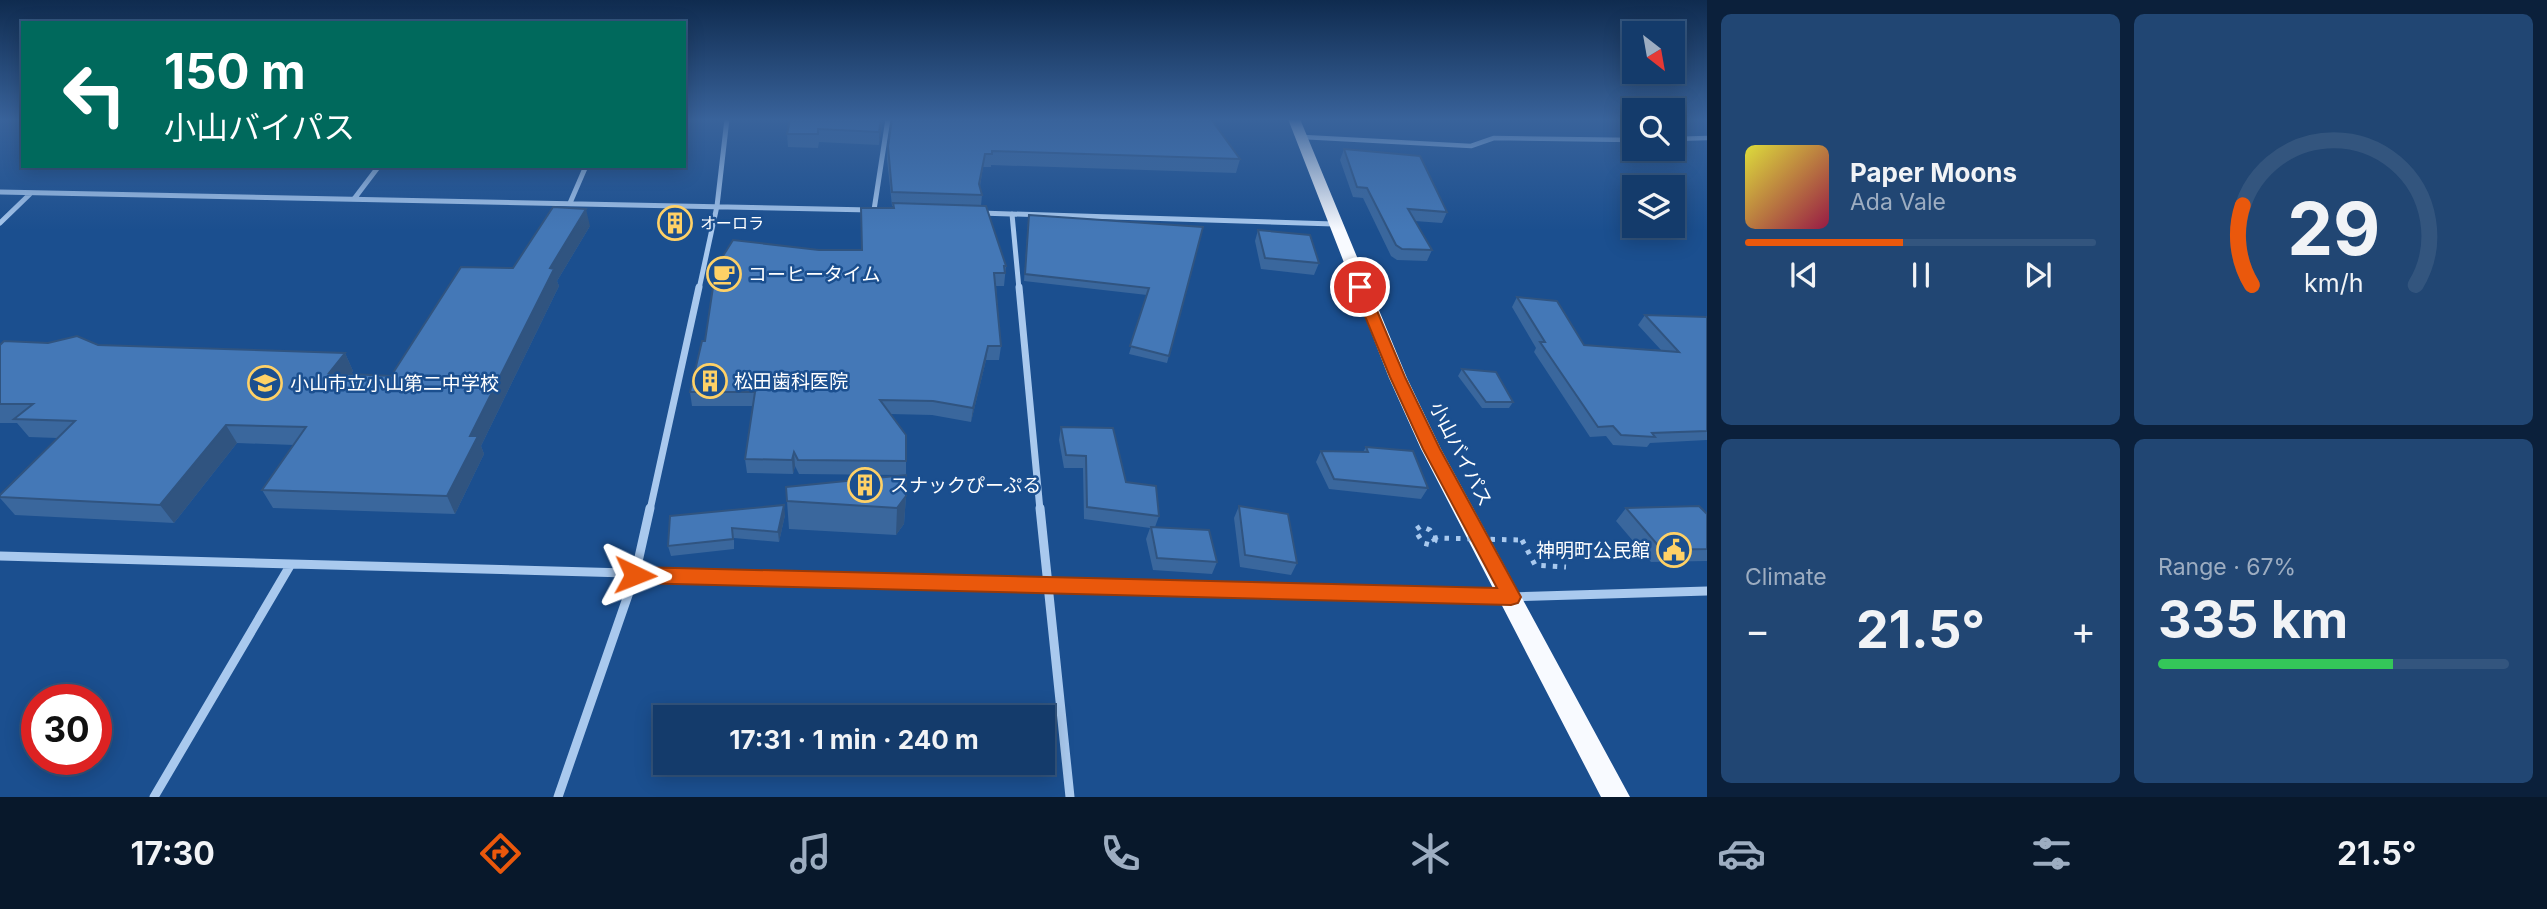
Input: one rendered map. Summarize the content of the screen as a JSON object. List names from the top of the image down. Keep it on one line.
{"streets":{"highway":["小山バイパス"]},"places":{"building":["オーロラ","松田歯科医院","スナックぴーぷる"],"cafe":["コーヒータイム"],"school or university":["小山市立小山第二中学校"],"public building":["神明町公民館"]},"north":"bottom right","page":{"turn":["150 m","小山バイパス"],"song":["Paper Moons","Ada Vale"],"tile":["Climate",["Range · 67%","335 km"]],"heat":["−","21.5°","+"],"limit":"30","trip":"17:31 · 1 min · 240 m","tabs":["17:30","21.5°"],"gauge":["29","km/h"]}}
